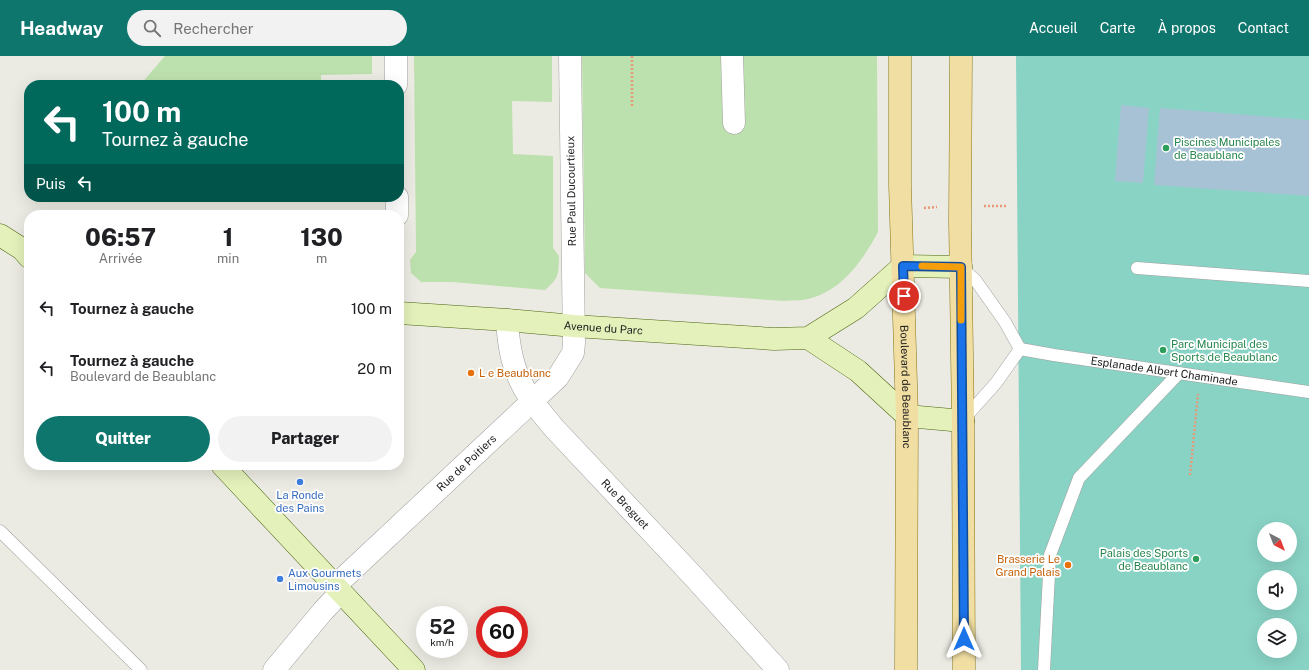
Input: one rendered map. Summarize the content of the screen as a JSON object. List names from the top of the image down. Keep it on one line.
{"streets":{"main road":["Avenue du Parc","Boulevard de Beaublanc"],"street":["Rue Paul Ducourtieux","Rue de Poitiers","Rue Breguet"],"lane":["Esplanade Albert Chaminade"]},"crossings":[["Rue Paul Ducourtieux","Avenue du Parc"],["Rue Paul Ducourtieux","Rue de Poitiers"],["Avenue du Parc","Rue de Poitiers"],["Avenue du Parc","Rue Breguet"],["Rue de Poitiers","Rue Breguet"]],"places":["Piscines Municipales de Beaublanc","Parc Municipal des Sports de Beaublanc","L e Beaublanc","La Ronde des Pains","Palais des Sports de Beaublanc","Brasserie Le Grand Palais","Aux Gourmets Limousins"],"north":"bottom right","page":{"header":"Headway","search":"Rechercher","nav":["Accueil","Carte","À propos","Contact"],"turn":["100 m","Tournez à gauche"],"then":"Puis","eta":["06:57","Arrivée","1","min","130","m"],"list":[{"name":"Tournez à gauche","value":"100 m"},{"name":"Tournez à gauche","note":"Boulevard de Beaublanc","value":"20 m"}],"buttons":["Quitter","Partager"],"speed":"52 km/h","limit":"60"}}
